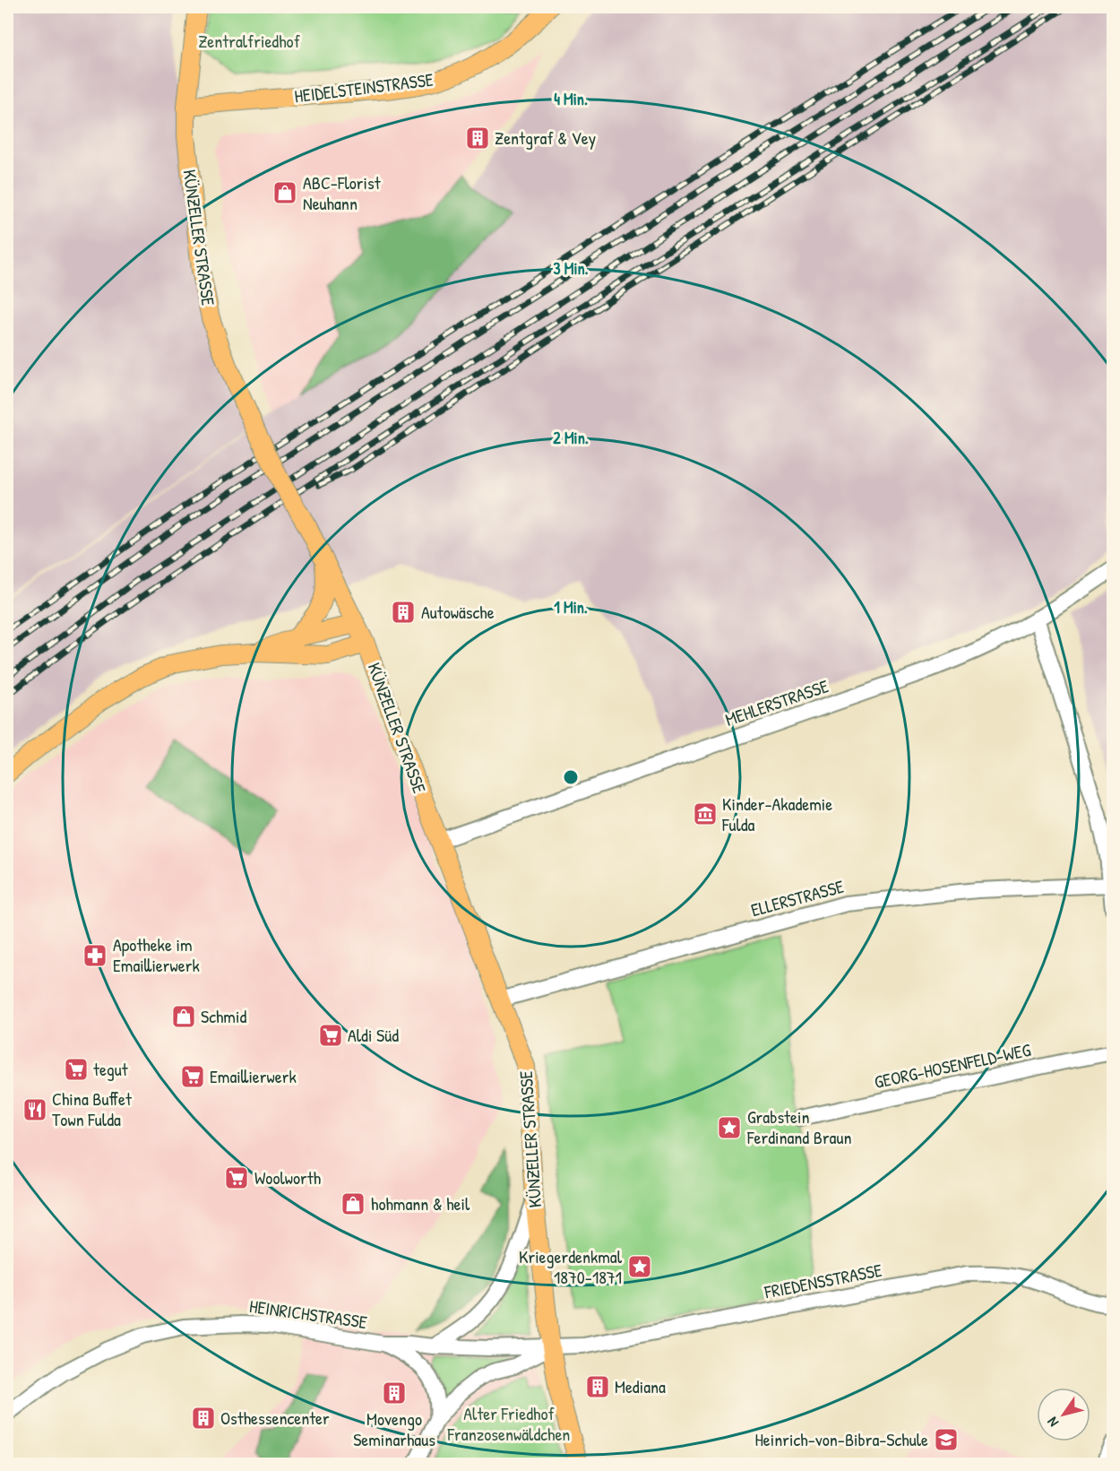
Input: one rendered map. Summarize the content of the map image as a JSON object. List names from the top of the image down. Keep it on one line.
{"streets":{"main road":["HEIDELSTEINSTRASSE","KÜNZELLER STRASSE"],"street":["MEHLERSTRASSE","ELLERSTRASSE","GEORG-HOSENFELD-WEG","FRIEDENSSTRASSE","HEINRICHSTRASSE"]},"crossings":[["HEIDELSTEINSTRASSE","KÜNZELLER STRASSE"],["KÜNZELLER STRASSE","MEHLERSTRASSE"],["KÜNZELLER STRASSE","ELLERSTRASSE"],["KÜNZELLER STRASSE","FRIEDENSSTRASSE"],["KÜNZELLER STRASSE","HEINRICHSTRASSE"],["FRIEDENSSTRASSE","HEINRICHSTRASSE"]],"parks":["Zentralfriedhof","Alter Friedhof Franzosenwäldchen"],"places":{"building":["Zentgraf & Vey","Autowäsche","Mediana","Movengo Seminarhaus","Osthessencenter"],"shop":["ABC-Florist Neuhann","Schmid","hohmann & heil"],"museum":["Kinder-Akademie Fulda"],"pharmacy":["Apotheke im Emaillierwerk"],"supermarket":["Aldi Süd","tegut","Emaillierwerk","Woolworth"],"restaurant":["China Buffet Town Fulda"],"place":["Grabstein Ferdinand Braun","Kriegerdenkmal 1870-1871"],"school or university":["Heinrich-von-Bibra-Schule"]},"north":"bottom left","rings":["4 Min.","3 Min.","2 Min.","1 Min."]}
